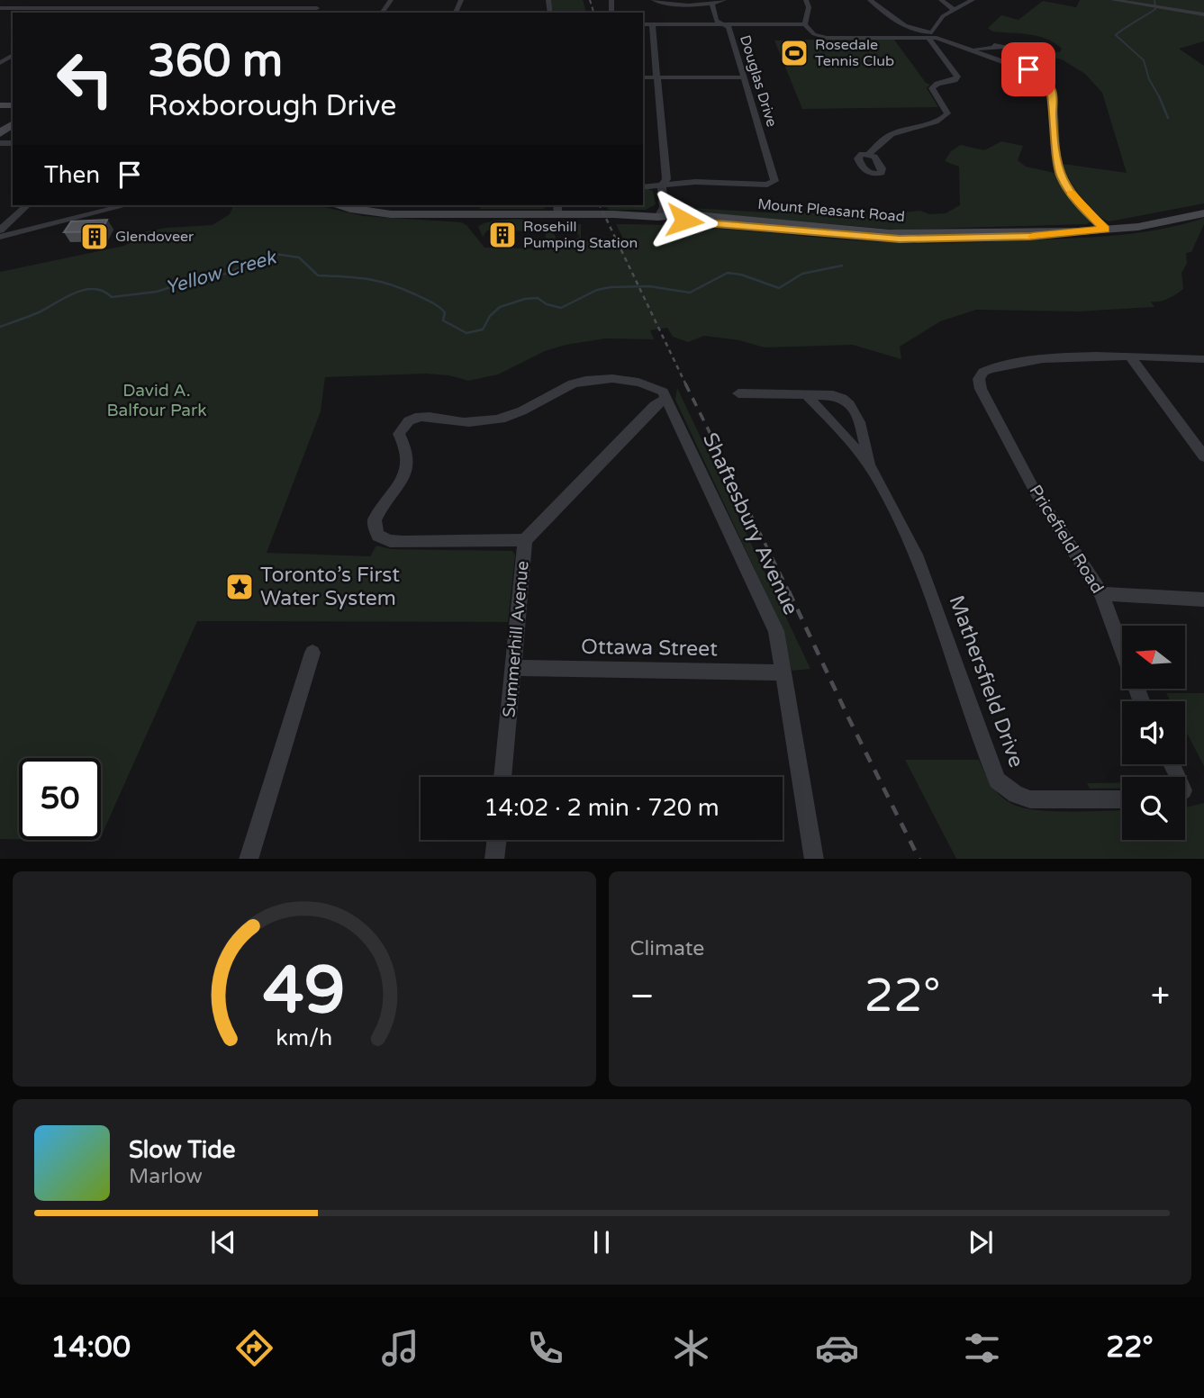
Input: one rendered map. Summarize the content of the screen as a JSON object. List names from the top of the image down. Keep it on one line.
{"streets":{"main road":["Mount Pleasant Road"],"street":["Douglas Drive","Shaftesbury Avenue","Pricefield Road","Summerhill Avenue","Ottawa Street","Mathersfield Drive"]},"crossings":[["Shaftesbury Avenue","Summerhill Avenue"],["Shaftesbury Avenue","Ottawa Street"],["Summerhill Avenue","Ottawa Street"]],"water":["Yellow Creek"],"parks":["David A. Balfour Park"],"places":{"sports":["Rosedale Tennis Club"],"building":["Rosehill Pumping Station","Glendoveer"],"place":["Toronto’s First Water System"]},"north":"left","page":{"turn":["360 m","Roxborough Drive"],"then":"Then","limit":"50","trip":"14:02 · 2 min · 720 m","tile":"Climate","heat":["−","22°","+"],"song":["Slow Tide","Marlow"],"tabs":["14:00","22°"],"gauge":["49","km/h"]}}
